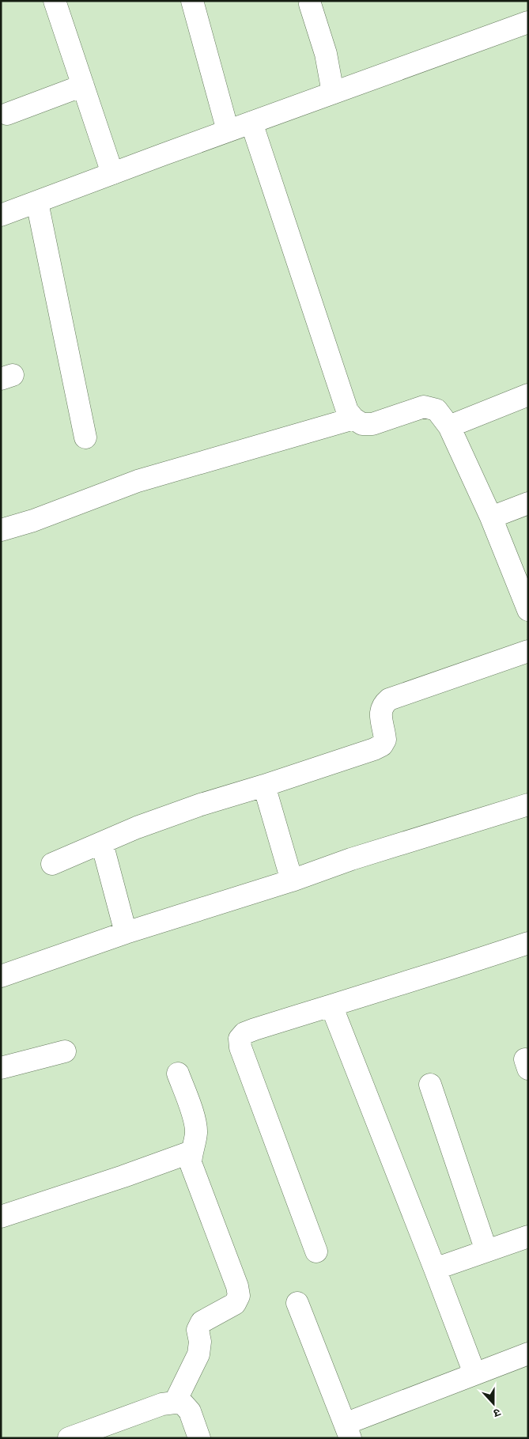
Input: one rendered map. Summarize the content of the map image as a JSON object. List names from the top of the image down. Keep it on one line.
{"north":"bottom"}
